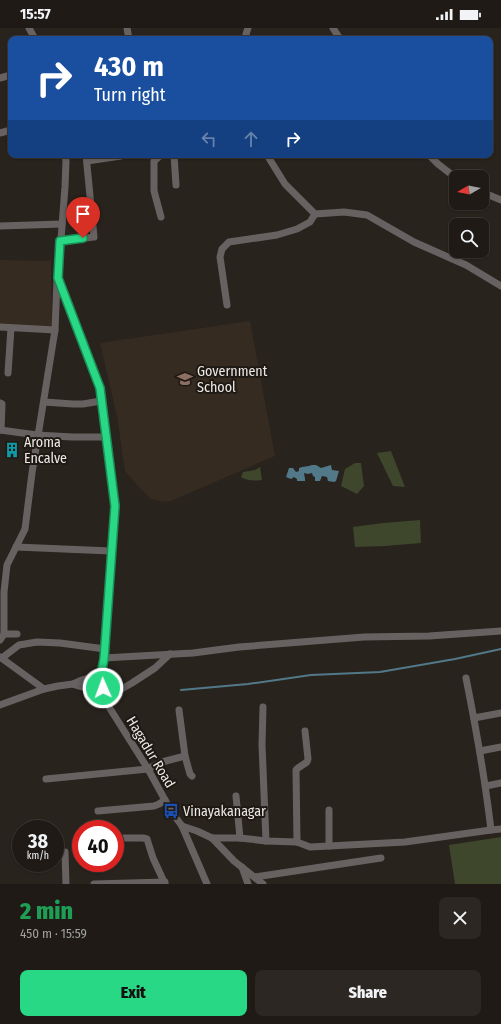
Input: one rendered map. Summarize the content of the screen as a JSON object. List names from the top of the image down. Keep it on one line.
{"streets":{"street":["Hagadur Road"]},"places":{"school or university":["Government School"],"building":["Aroma Encalve"],"bus stop":["Vinayakanagar"]},"north":"left","page":{"status":"15:57","turn":["430 m","Turn right"],"speed":"38 km/h","limit":"40","heading":["2 min","450 m · 15:59"],"buttons":["Exit","Share"]}}
